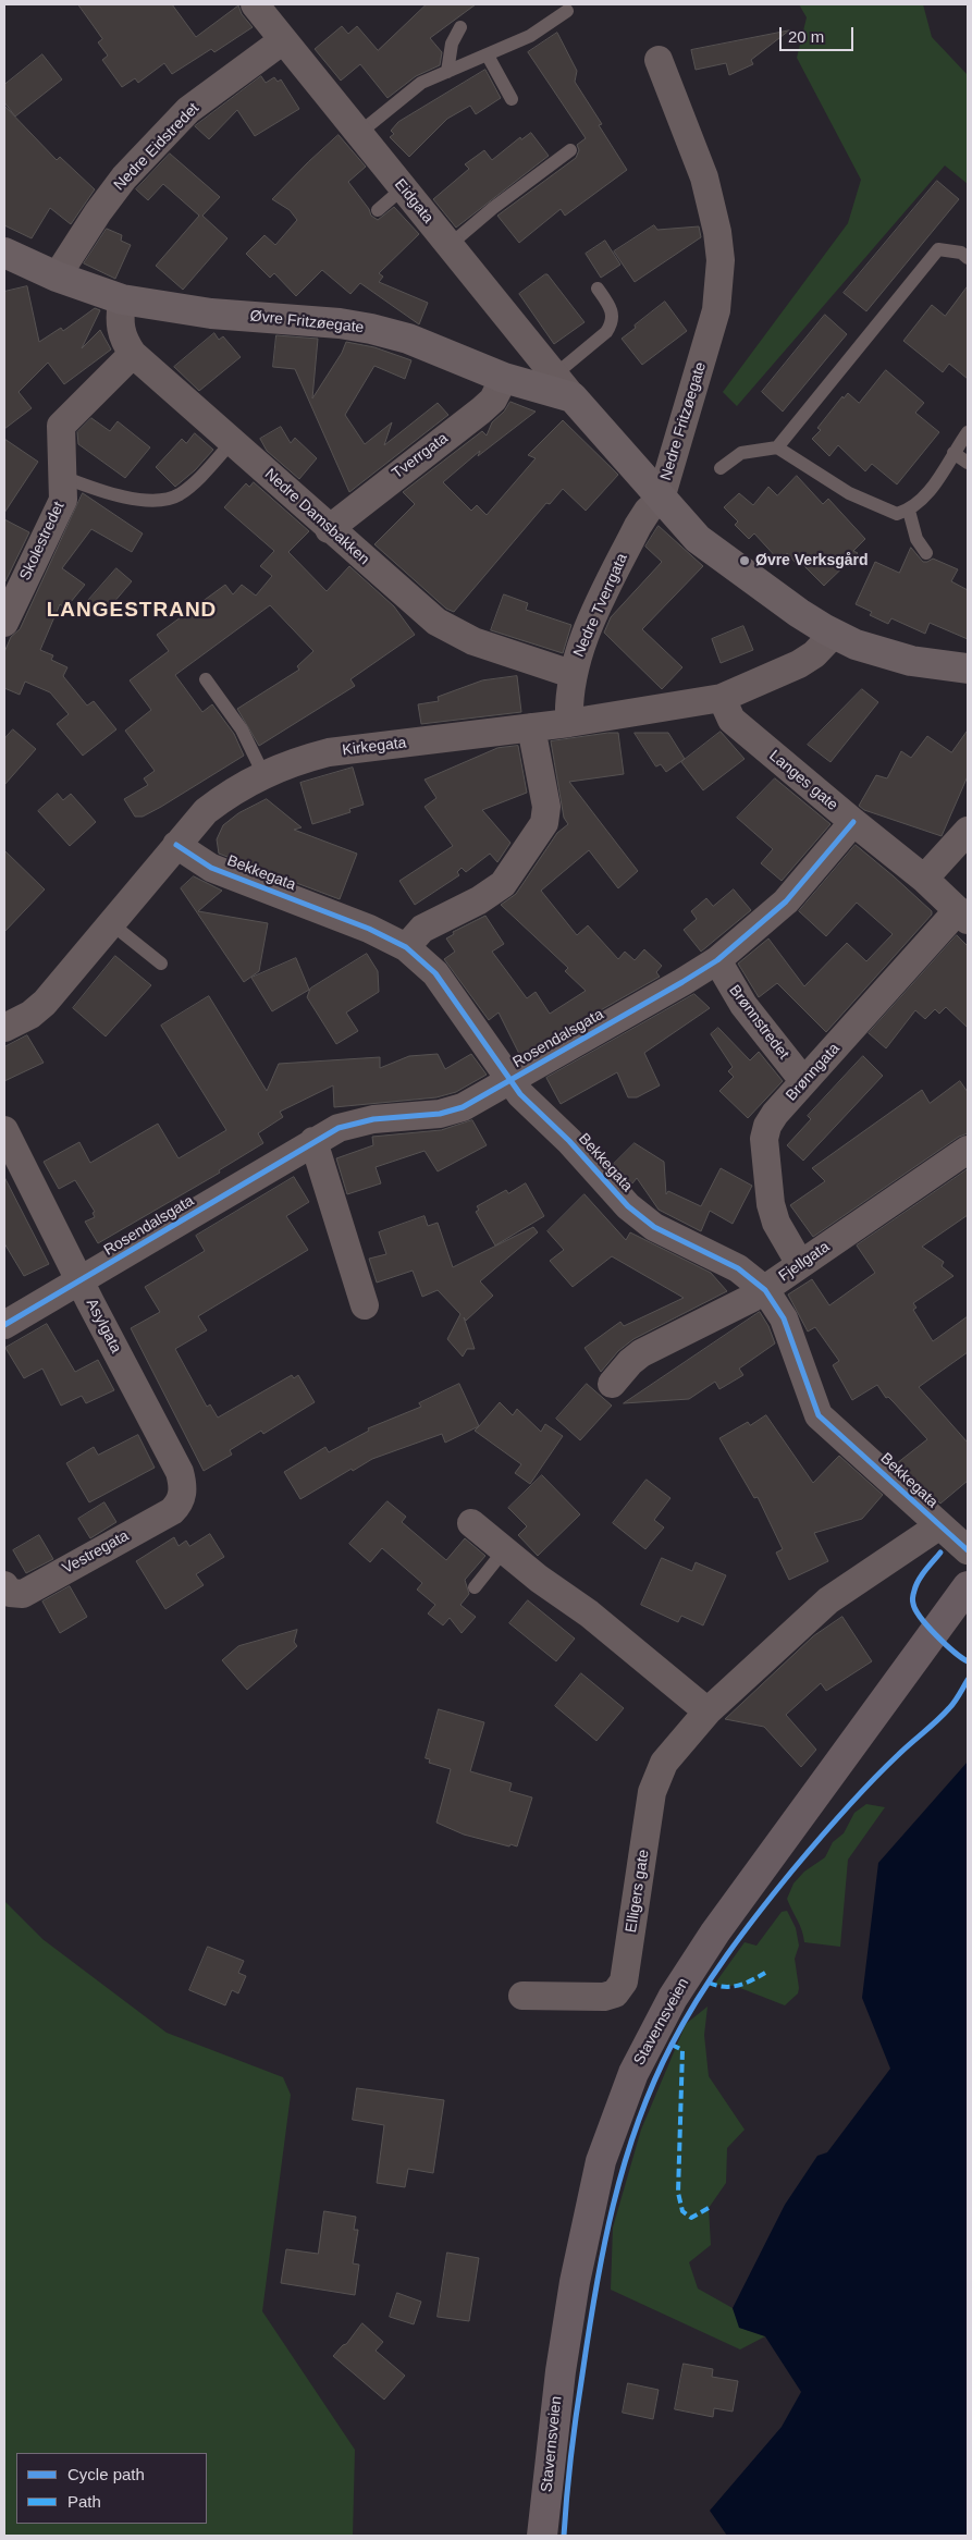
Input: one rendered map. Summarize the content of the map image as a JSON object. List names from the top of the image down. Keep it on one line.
{"streets":{"main road":["Øvre Fritzøegate","Nedre Fritzøegate","Stavernsveien"],"street":["Nedre Eidstredet","Eidgata","Tverrgata","Nedre Damsbakken","Skolestredet","Nedre Tverrgata","Kirkegata","Langes gate","Bekkegata","Brønnstredet","Rosendalsgata","Brønngata","Fjellgata","Asylgata","Vestregata","Elligers gate"]},"crossings":[["Nedre Eidstredet","Eidgata"],["Nedre Eidstredet","Øvre Fritzøegate"],["Eidgata","Øvre Fritzøegate"],["Øvre Fritzøegate","Tverrgata"],["Øvre Fritzøegate","Nedre Damsbakken"],["Nedre Fritzøegate","Nedre Tverrgata"],["Nedre Fritzøegate","Kirkegata"],["Tverrgata","Nedre Damsbakken"],["Nedre Damsbakken","Skolestredet"],["Nedre Damsbakken","Nedre Tverrgata"],["Nedre Tverrgata","Kirkegata"],["Kirkegata","Langes gate"],["Kirkegata","Bekkegata"],["Langes gate","Rosendalsgata"],["Langes gate","Brønngata"],["Bekkegata","Rosendalsgata"],["Bekkegata","Fjellgata"],["Bekkegata","Elligers gate"],["Brønnstredet","Rosendalsgata"],["Brønnstredet","Brønngata"],["Rosendalsgata","Asylgata"],["Brønngata","Fjellgata"],["Asylgata","Vestregata"]],"districts":["LANGESTRAND"],"places":["Øvre Verksgård"],"legend":["Cycle path","Path"],"scale_bar":"20 m"}
